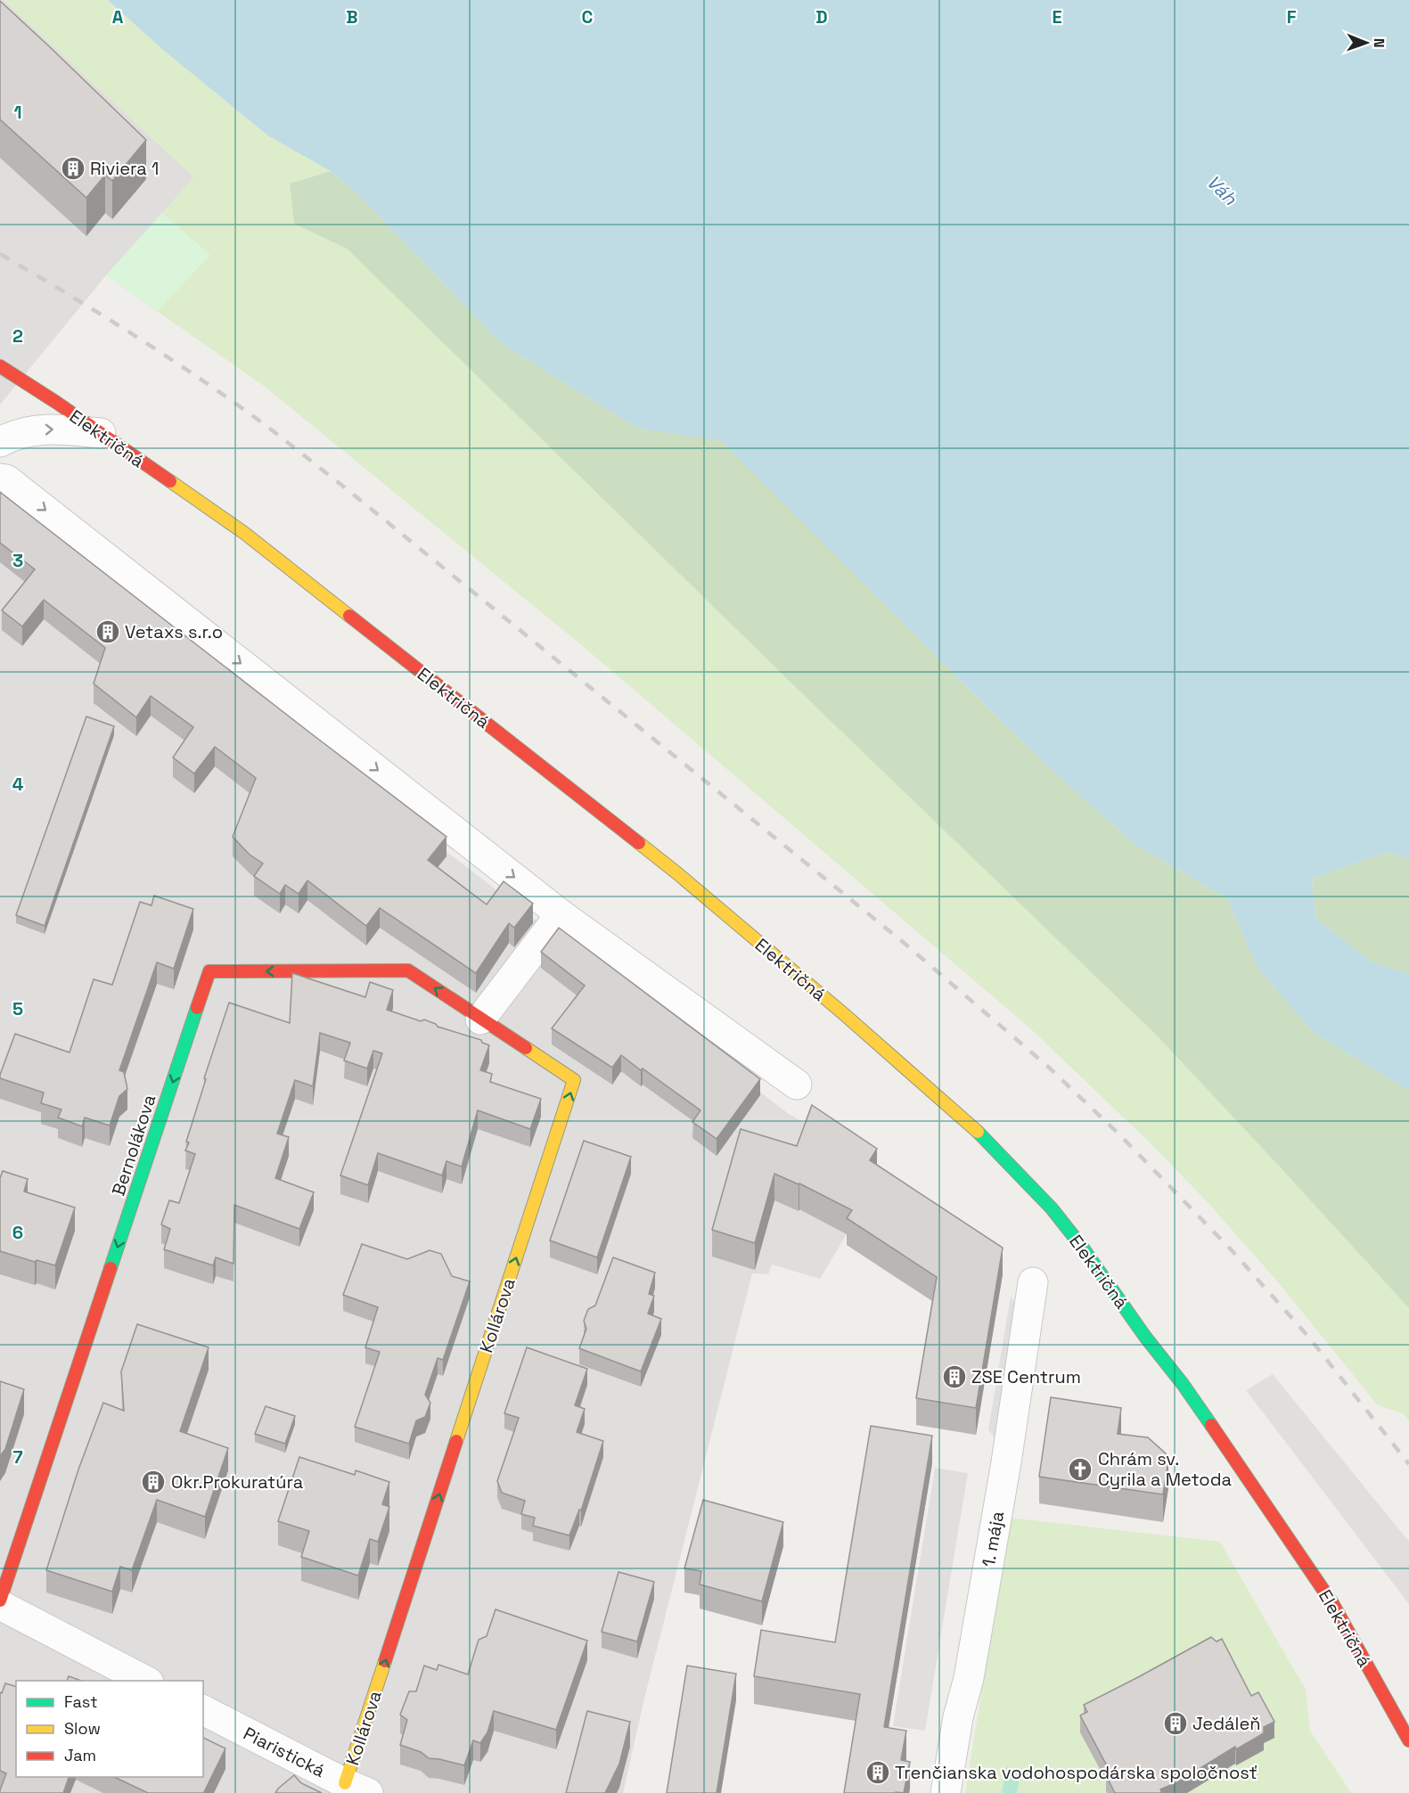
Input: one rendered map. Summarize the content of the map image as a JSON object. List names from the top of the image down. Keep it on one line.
{"streets":{"main road":["Električná","Bernolákova","Kollárova"],"street":["1. mája","Piaristická"]},"crossings":[["Bernolákova","Kollárova"],["Kollárova","Piaristická"]],"one_way":["Kollárova"],"water":["Váh"],"places":{"building":["Riviera 1","Vetaxs s.r.o","ZSE Centrum","Okr.Prokuratúra","Jedáleň","Trenčianska vodohospodárska spoločnosť"],"church":["Chrám sv. Cyrila a Metoda"]},"legend":["Fast","Slow","Jam"],"north":"right","grid":{"columns":["A","B","C","D","E","F"],"rows":["1","2","3","4","5","6","7"]}}
